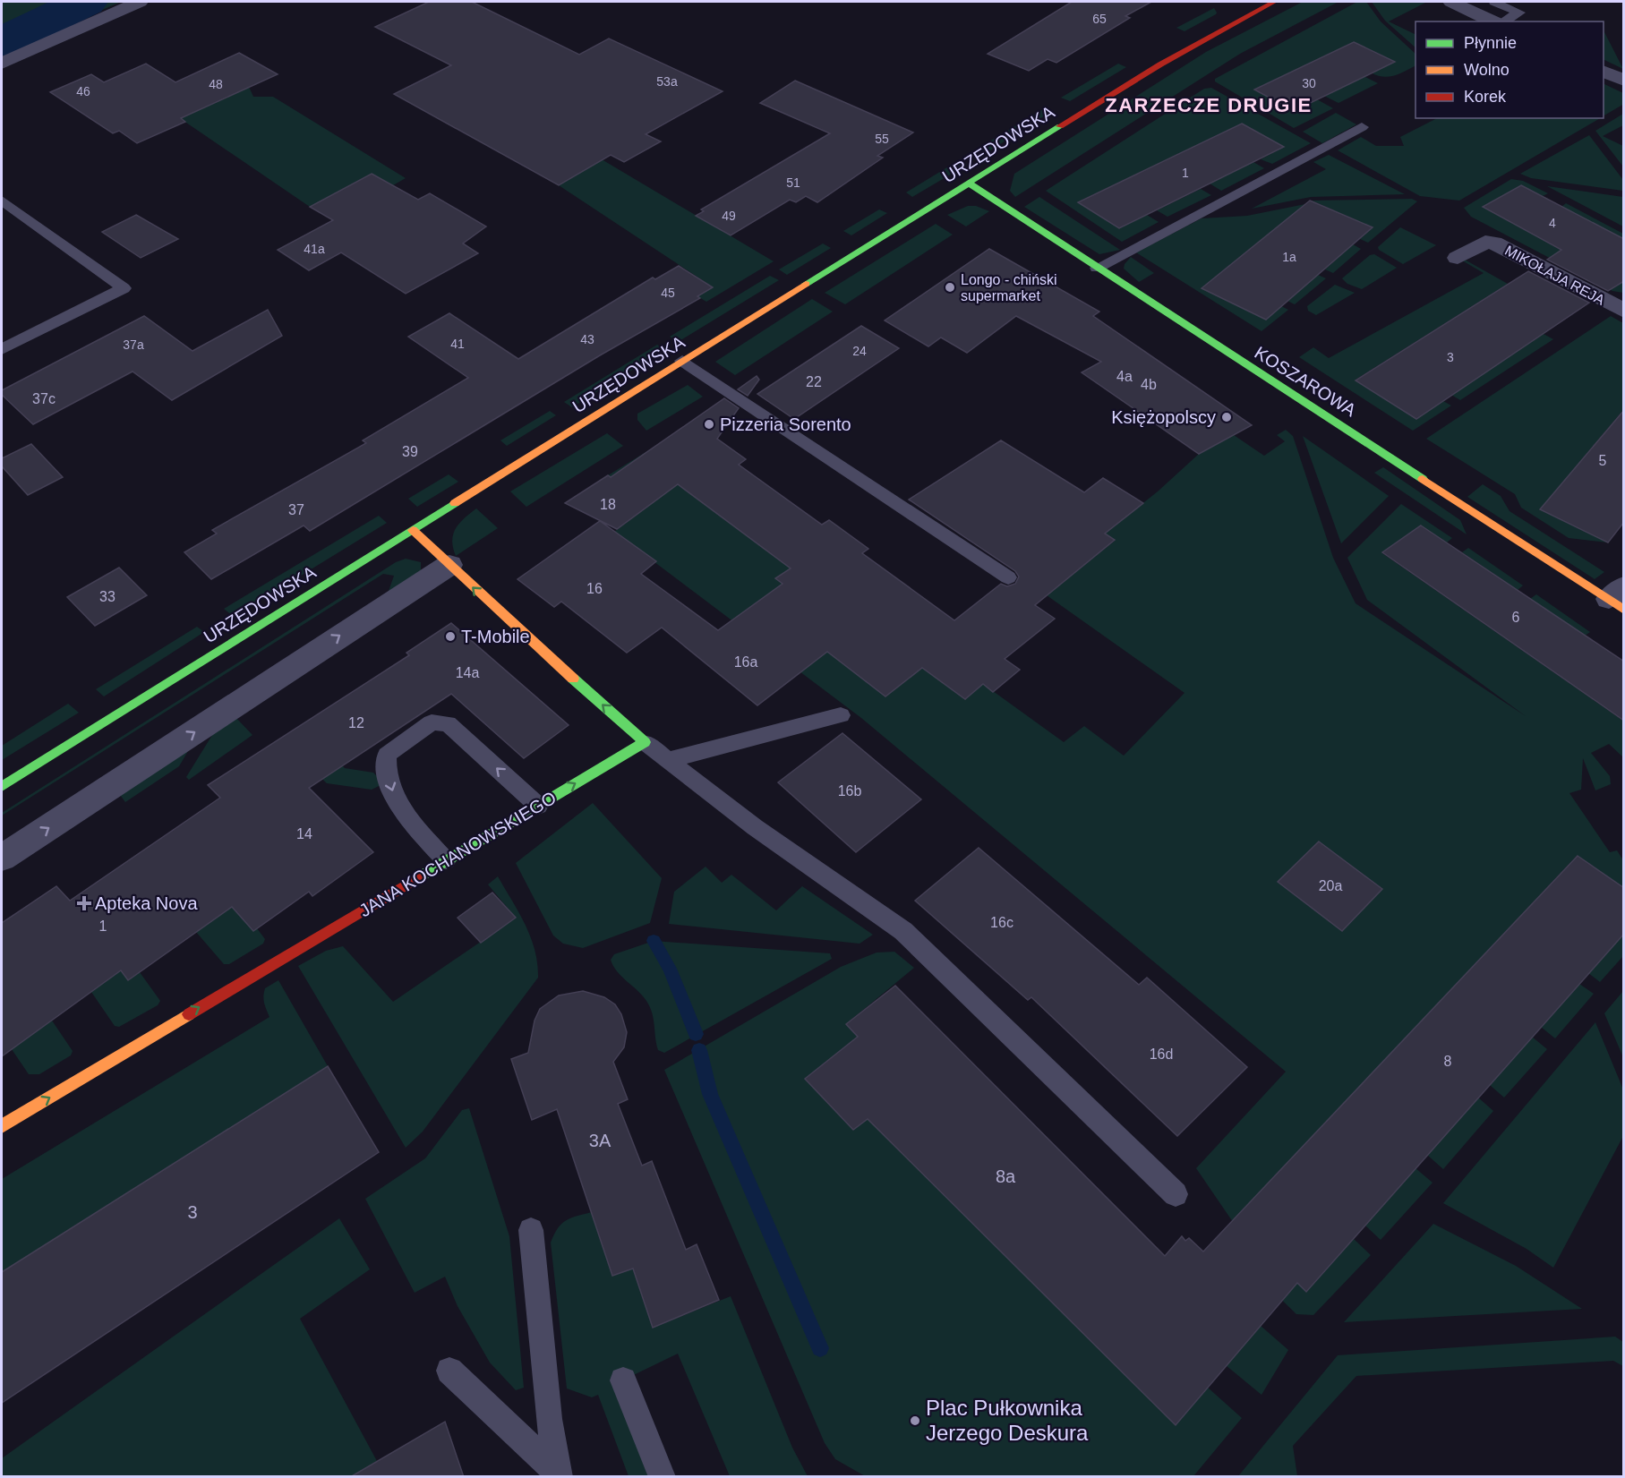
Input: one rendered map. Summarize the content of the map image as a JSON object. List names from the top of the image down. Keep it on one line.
{"streets":{"street":["URZĘDOWSKA","MIKOŁAJA REJA","KOSZAROWA","JANA KOCHANOWSKIEGO"]},"crossings":[["URZĘDOWSKA","KOSZAROWA"]],"one_way":["JANA KOCHANOWSKIEGO"],"districts":["ZARZECZE DRUGIE"],"places":{"other":["Longo - chiński supermarket","Księżopolscy","Pizzeria Sorento","T-Mobile","Plac Pułkownika Jerzego Deskura"],"health":["Apteka Nova"]},"house_numbers":["65","53a","30","48","46","55","1","51","49","4","41a","1a","45","43","41","37a","24","3","4a","22","4b","37c","39","5","18","37","16","33","6","16a","14a","12","16b","14","20a","16c","1","16d","8","3A","8a","3"],"legend":["Płynnie","Wolno","Korek"]}
